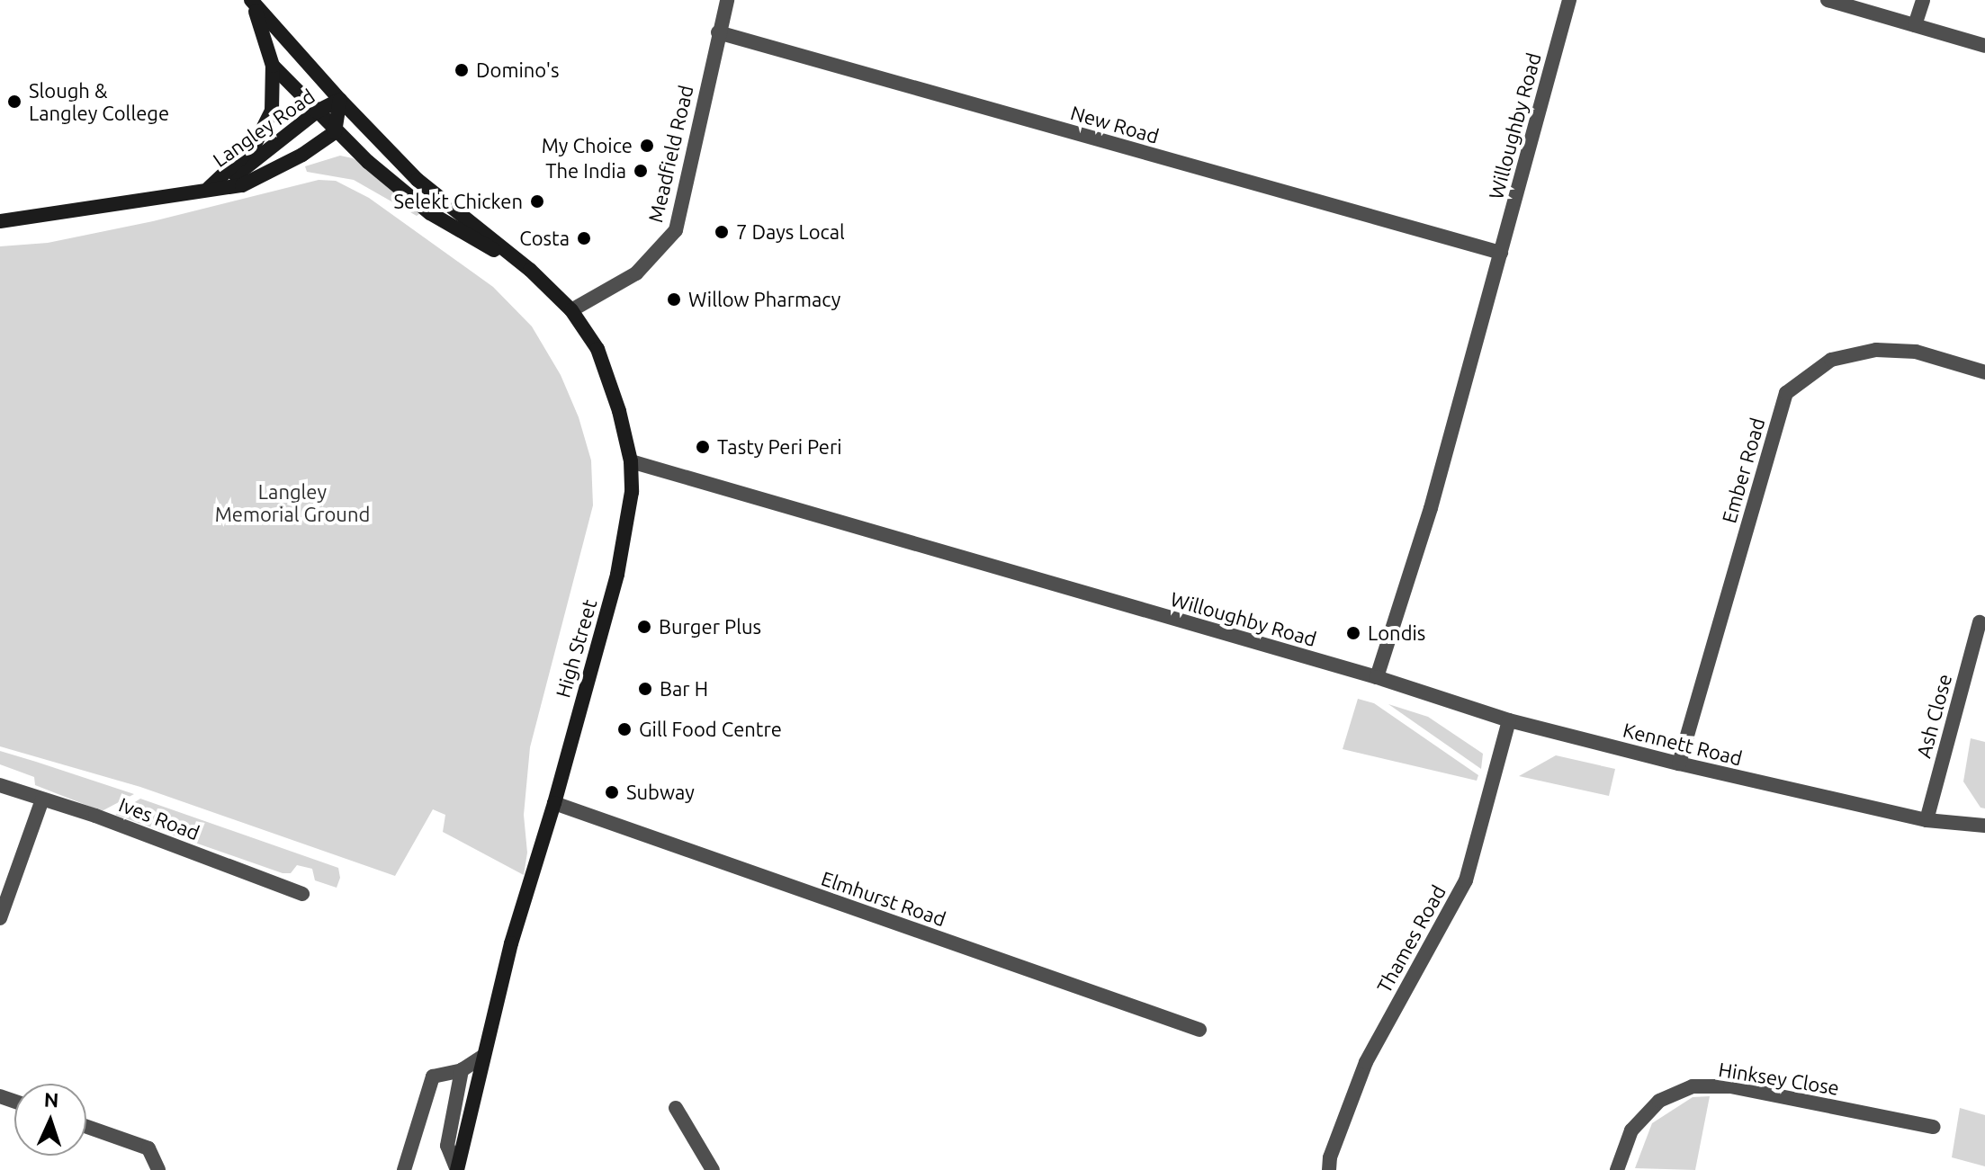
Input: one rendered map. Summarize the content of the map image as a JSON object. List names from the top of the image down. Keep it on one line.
{"streets":{"main road":["Langley Road","High Street"],"street":["New Road","Willoughby Road","Meadfield Road","Ember Road","Ash Close","Kennett Road","Ives Road","Elmhurst Road","Thames Road","Hinksey Close"]},"crossings":[["New Road","Willoughby Road"],["New Road","Meadfield Road"],["Willoughby Road","High Street"],["Willoughby Road","Kennett Road"],["Langley Road","High Street"],["Meadfield Road","High Street"],["Ember Road","Kennett Road"],["High Street","Elmhurst Road"],["Ash Close","Kennett Road"],["Kennett Road","Thames Road"]],"parks":["Langley Memorial Ground"],"places":["Domino's","Slough & Langley College","My Choice","The India","Selekt Chicken","7 Days Local","Costa","Willow Pharmacy","Tasty Peri Peri","Burger Plus","Londis","Bar H","Gill Food Centre","Subway"],"north":"top"}
